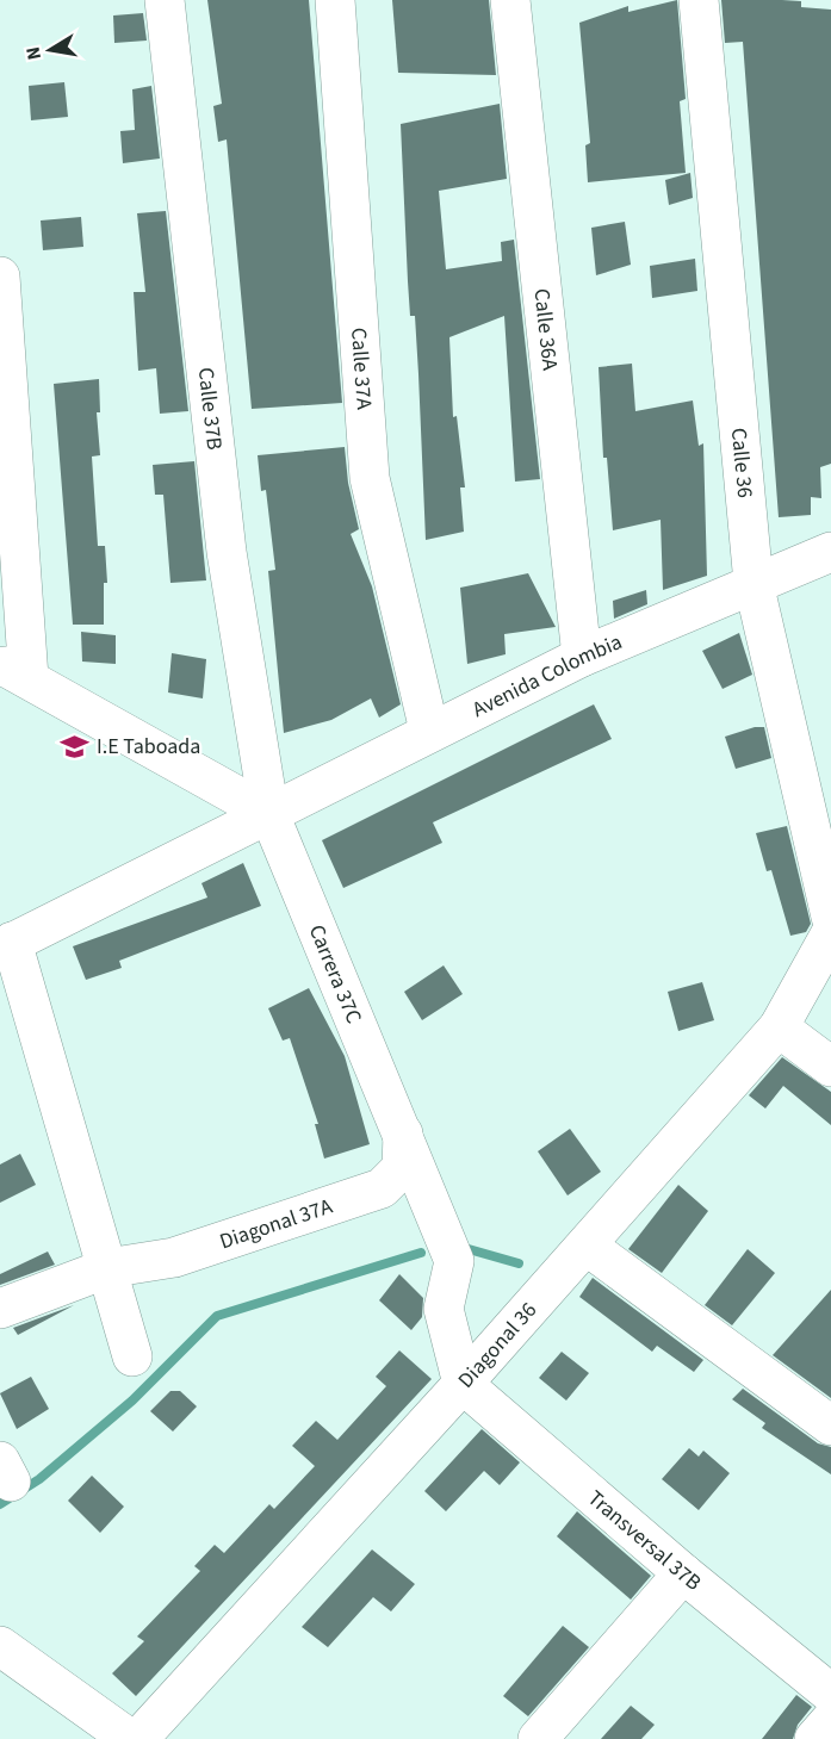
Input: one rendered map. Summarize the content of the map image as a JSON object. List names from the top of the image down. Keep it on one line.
{"streets":{"street":["Calle 36A","Calle 37A","Calle 37B","Calle 36","Avenida Colombia","Carrera 37C","Diagonal 37A","Diagonal 36","Transversal 37B"]},"crossings":[["Calle 36A","Avenida Colombia"],["Calle 37A","Avenida Colombia"],["Calle 37B","Avenida Colombia"],["Calle 37B","Carrera 37C"],["Calle 36","Avenida Colombia"],["Avenida Colombia","Carrera 37C"],["Carrera 37C","Diagonal 37A"],["Carrera 37C","Diagonal 36"],["Carrera 37C","Transversal 37B"],["Diagonal 36","Transversal 37B"]],"places":{"school or university":["I.E Taboada"]},"north":"left"}
